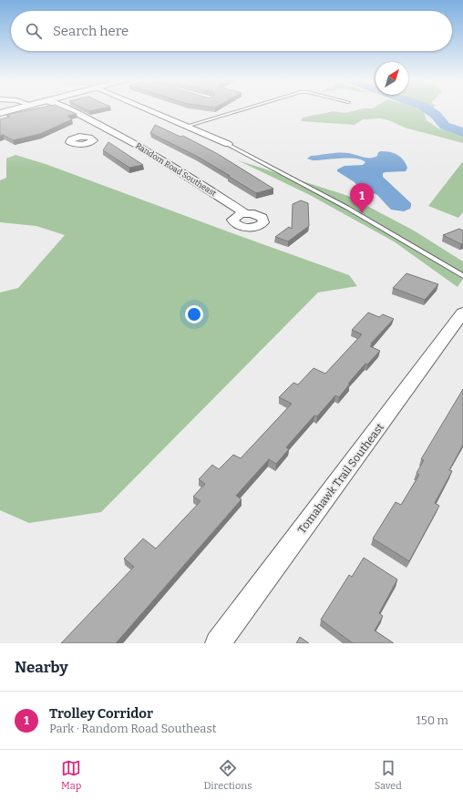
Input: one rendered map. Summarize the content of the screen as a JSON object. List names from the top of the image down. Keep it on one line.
{"streets":{"street":["Random Road Southeast","Tomahawk Trail Southeast"]},"north":"top right","page":{"search":"Search here","pins":"1","heading":"Nearby","list":[{"mark":"1","name":"Trolley Corridor","note":"Park · Random Road Southeast","value":"150 m"}],"nav":["Map","Directions","Saved"]}}
